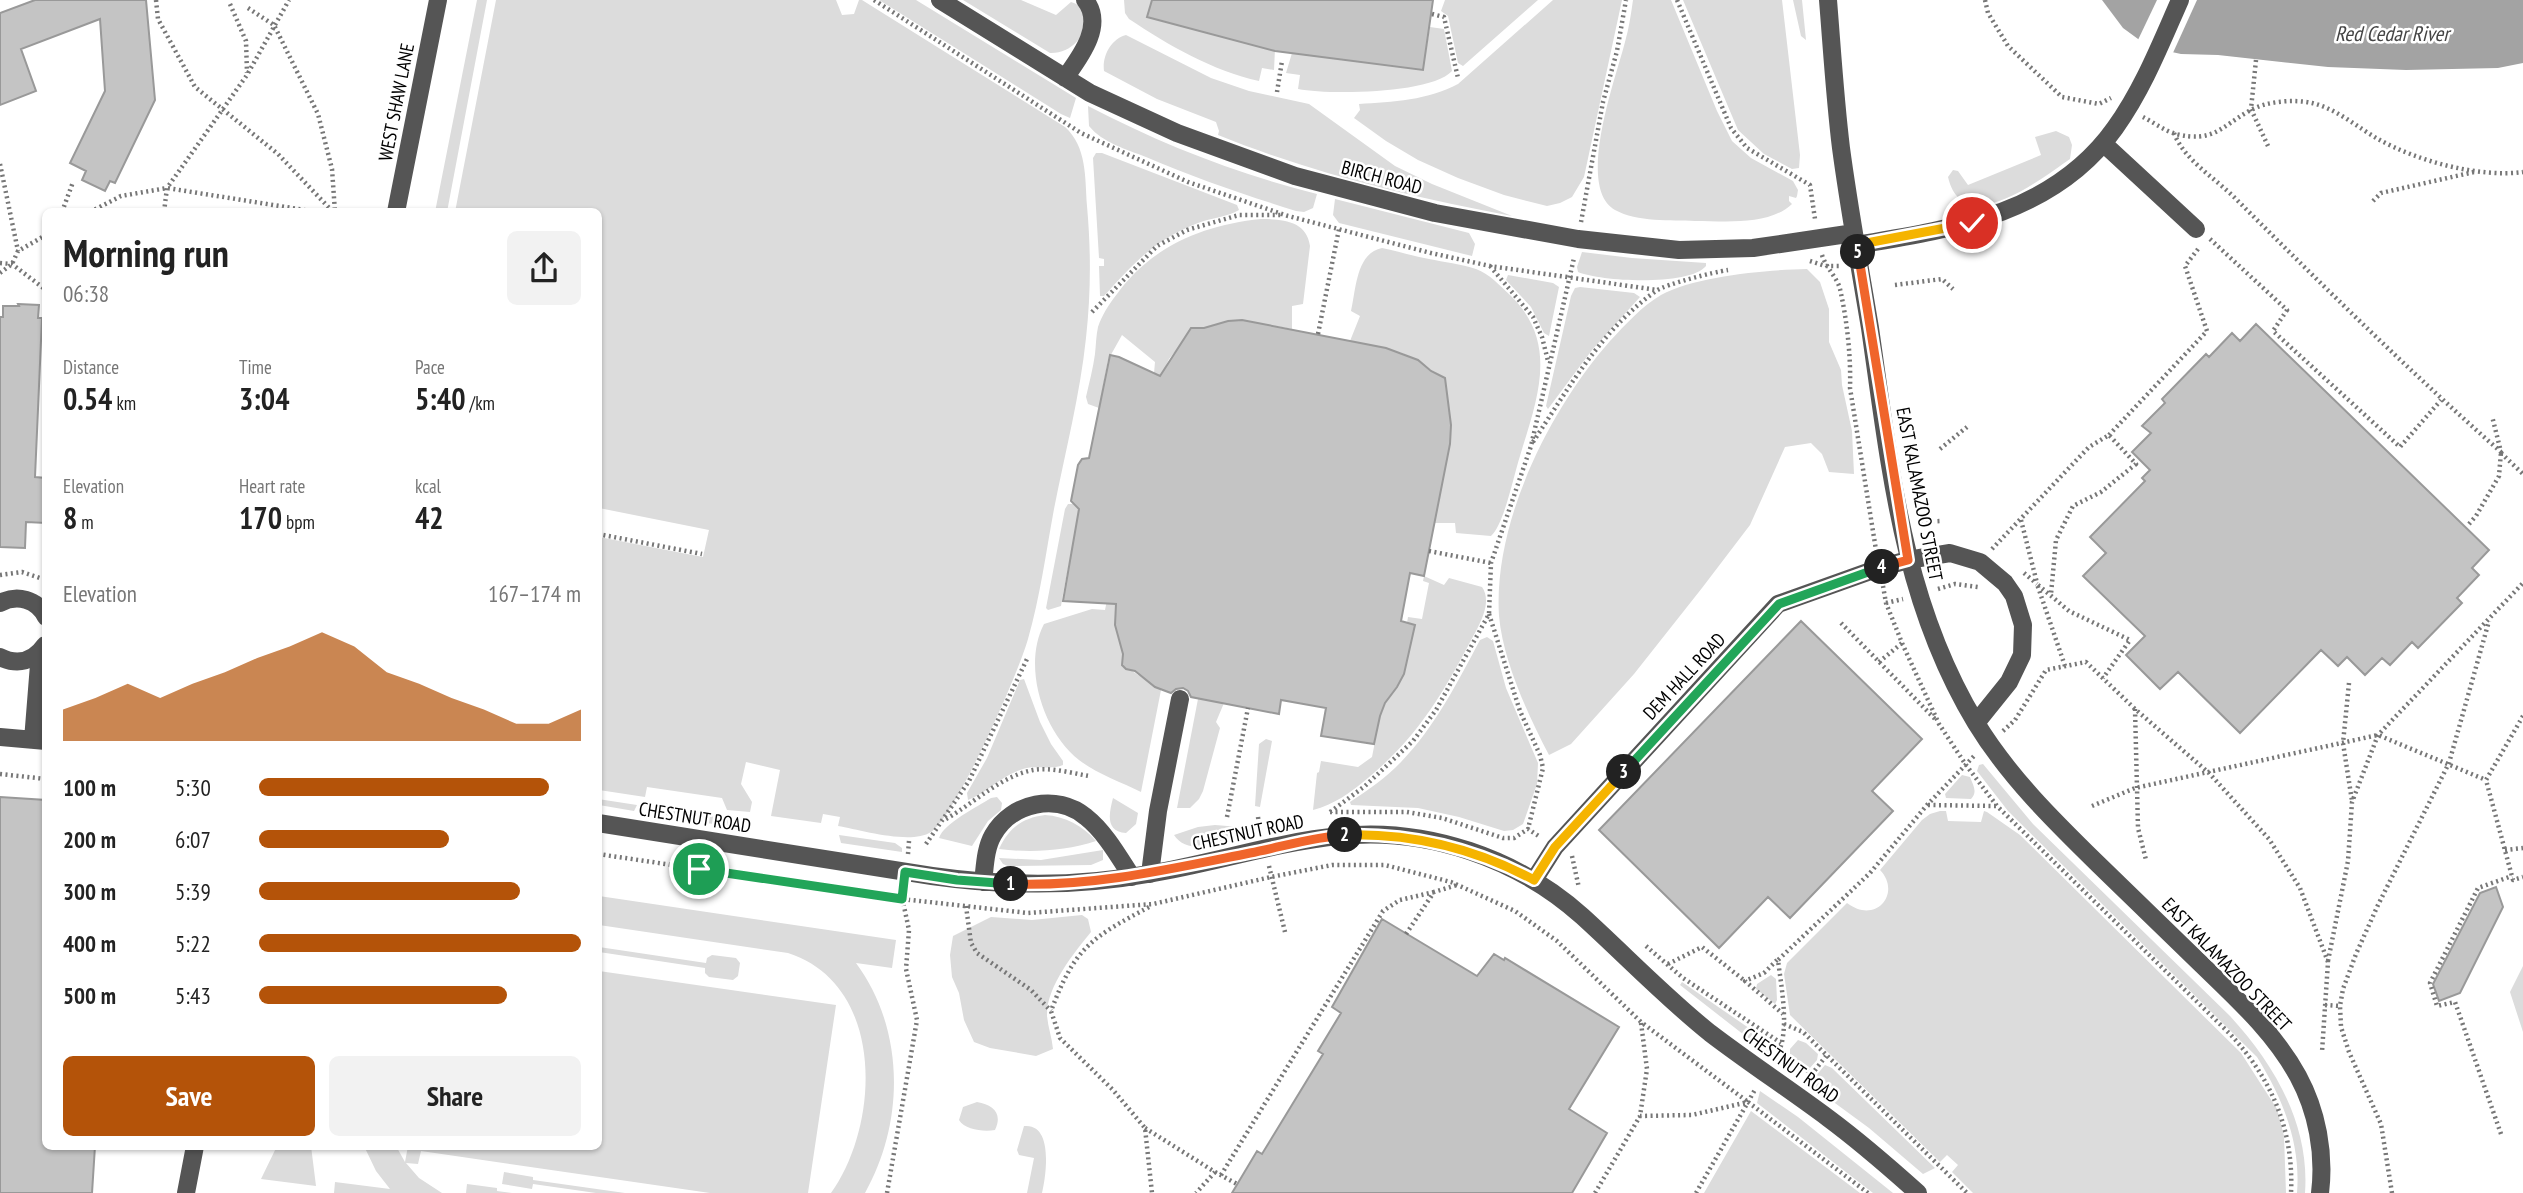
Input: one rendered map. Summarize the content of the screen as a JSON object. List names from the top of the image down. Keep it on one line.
{"streets":{"street":["WEST SHAW LANE","BIRCH ROAD","EAST KALAMAZOO STREET","DEM HALL ROAD","CHESTNUT ROAD"]},"crossings":[["BIRCH ROAD","EAST KALAMAZOO STREET"],["EAST KALAMAZOO STREET","DEM HALL ROAD"],["DEM HALL ROAD","CHESTNUT ROAD"]],"water":["Red Cedar River"],"page":{"heading":["Morning run","06:38"],"pins":["5","4","3","2","1"],"stats":[["Distance","0.54 km"],["Time","3:04"],["Pace","5:40 /km"],["Elevation","8 m"],["Heart rate","170 bpm"],["kcal","42"]],"chart":["Elevation","167–174 m"],"list":[{"name":"100 m","note":"5:30"},{"name":"200 m","note":"6:07"},{"name":"300 m","note":"5:39"},{"name":"400 m","note":"5:22"},{"name":"500 m","note":"5:43"}],"buttons":["Save","Share"]}}
